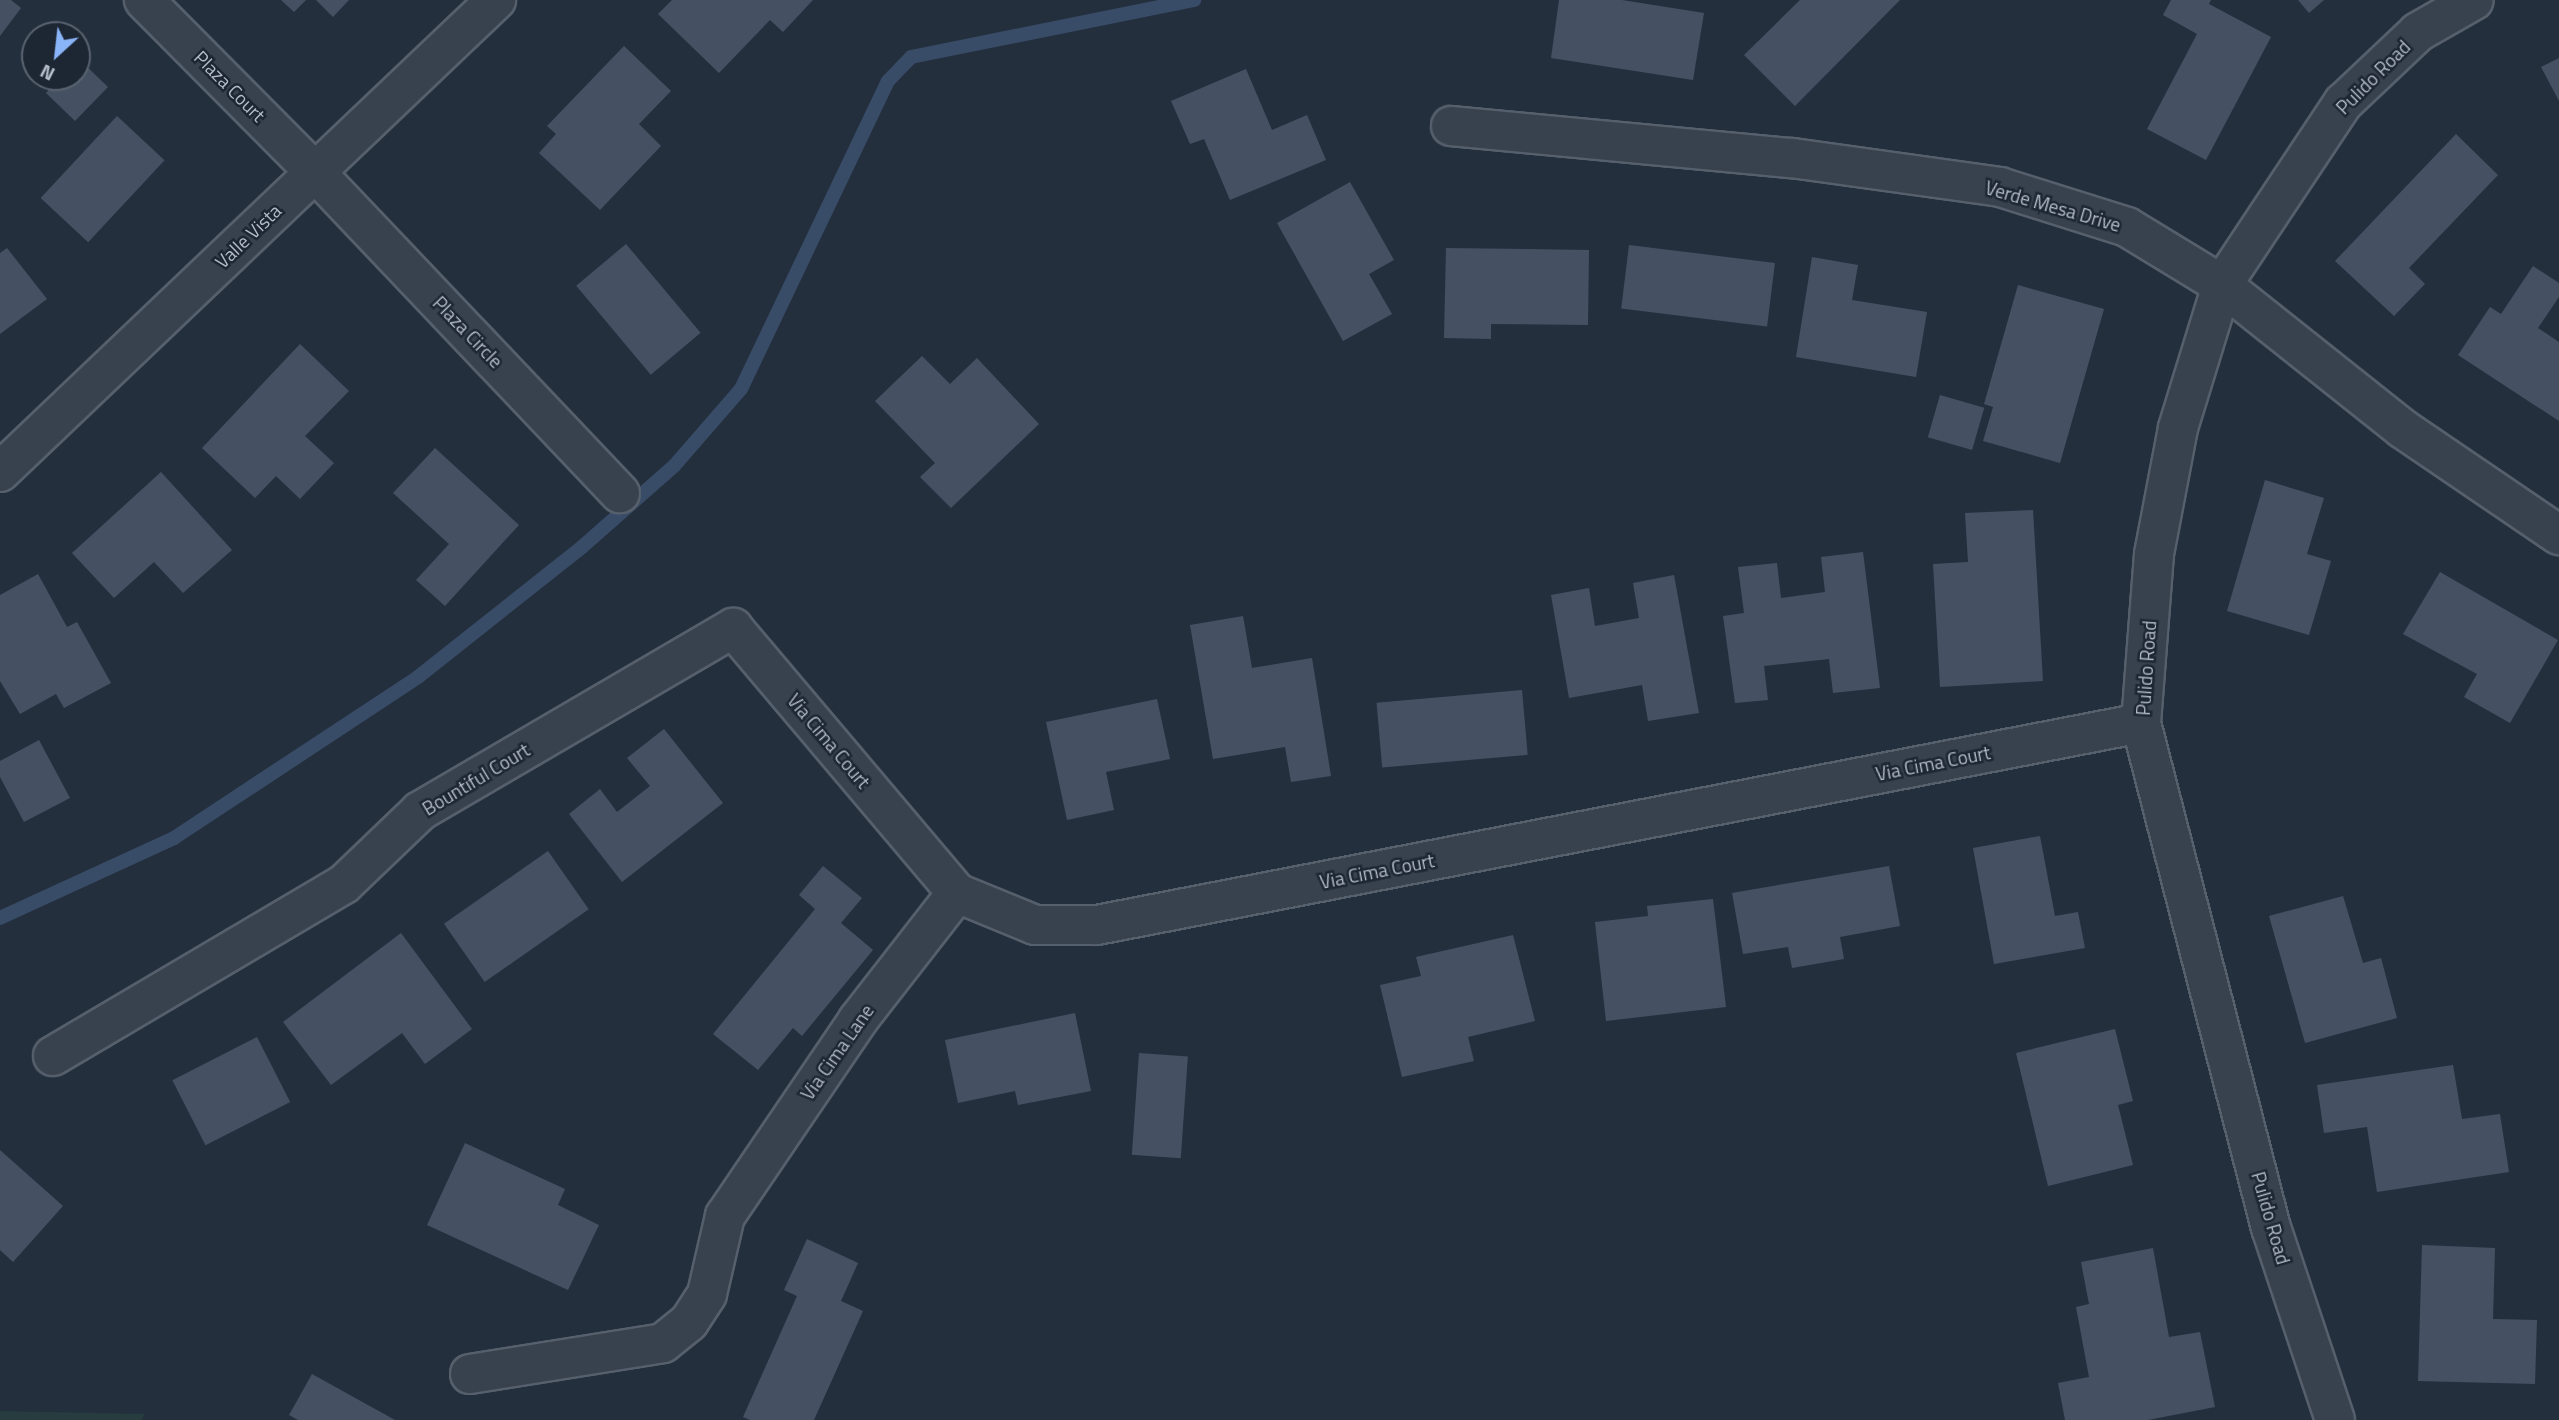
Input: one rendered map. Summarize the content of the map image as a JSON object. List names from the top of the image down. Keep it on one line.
{"streets":{"street":["Pulido Road","Plaza Court","Verde Mesa Drive","Valle Vista","Plaza Circle","Via Cima Court","Bountiful Court","Via Cima Lane"]},"crossings":[["Pulido Road","Verde Mesa Drive"],["Pulido Road","Via Cima Court"],["Plaza Court","Valle Vista"],["Plaza Court","Plaza Circle"],["Valle Vista","Plaza Circle"],["Via Cima Court","Bountiful Court"],["Via Cima Court","Via Cima Lane"]],"north":"bottom left"}
